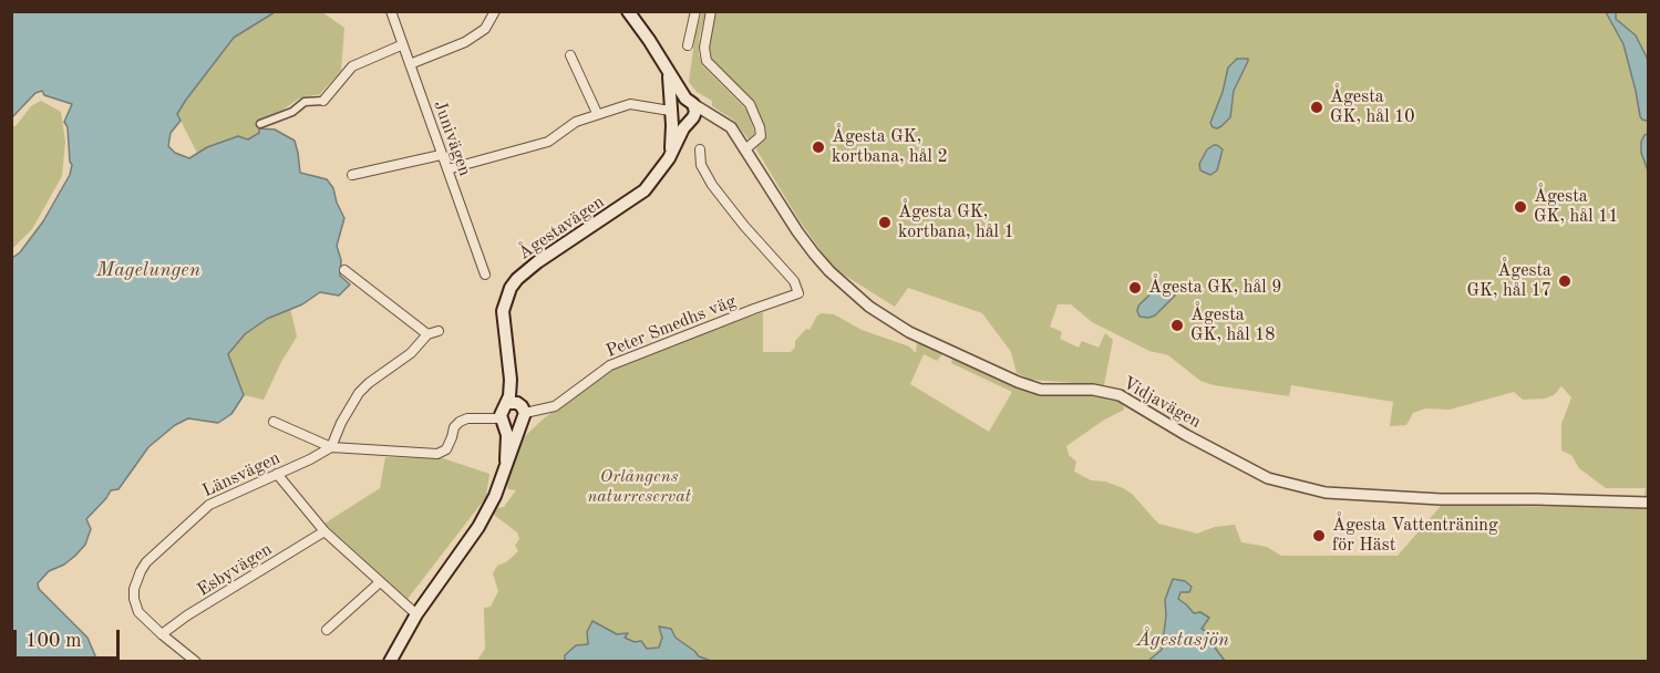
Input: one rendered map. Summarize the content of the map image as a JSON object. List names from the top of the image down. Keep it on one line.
{"streets":{"main road":["Ågestavägen"],"street":["Junivägen","Peter Smedhs väg","Vidjavägen","Länsvägen","Esbyvägen"]},"crossings":[["Ågestavägen","Peter Smedhs väg"],["Ågestavägen","Vidjavägen"],["Peter Smedhs väg","Länsvägen"],["Länsvägen","Esbyvägen"]],"water":["Magelungen","Ågestasjön"],"parks":["Orlångens naturreservat"],"places":["Ågesta GK, hål 10","Ågesta GK, kortbana, hål 2","Ågesta GK, hål 11","Ågesta GK, kortbana, hål 1","Ågesta GK, hål 17","Ågesta GK, hål 9","Ågesta GK, hål 18","Ågesta Vattenträning för Häst"],"scale_bar":"100 m"}
